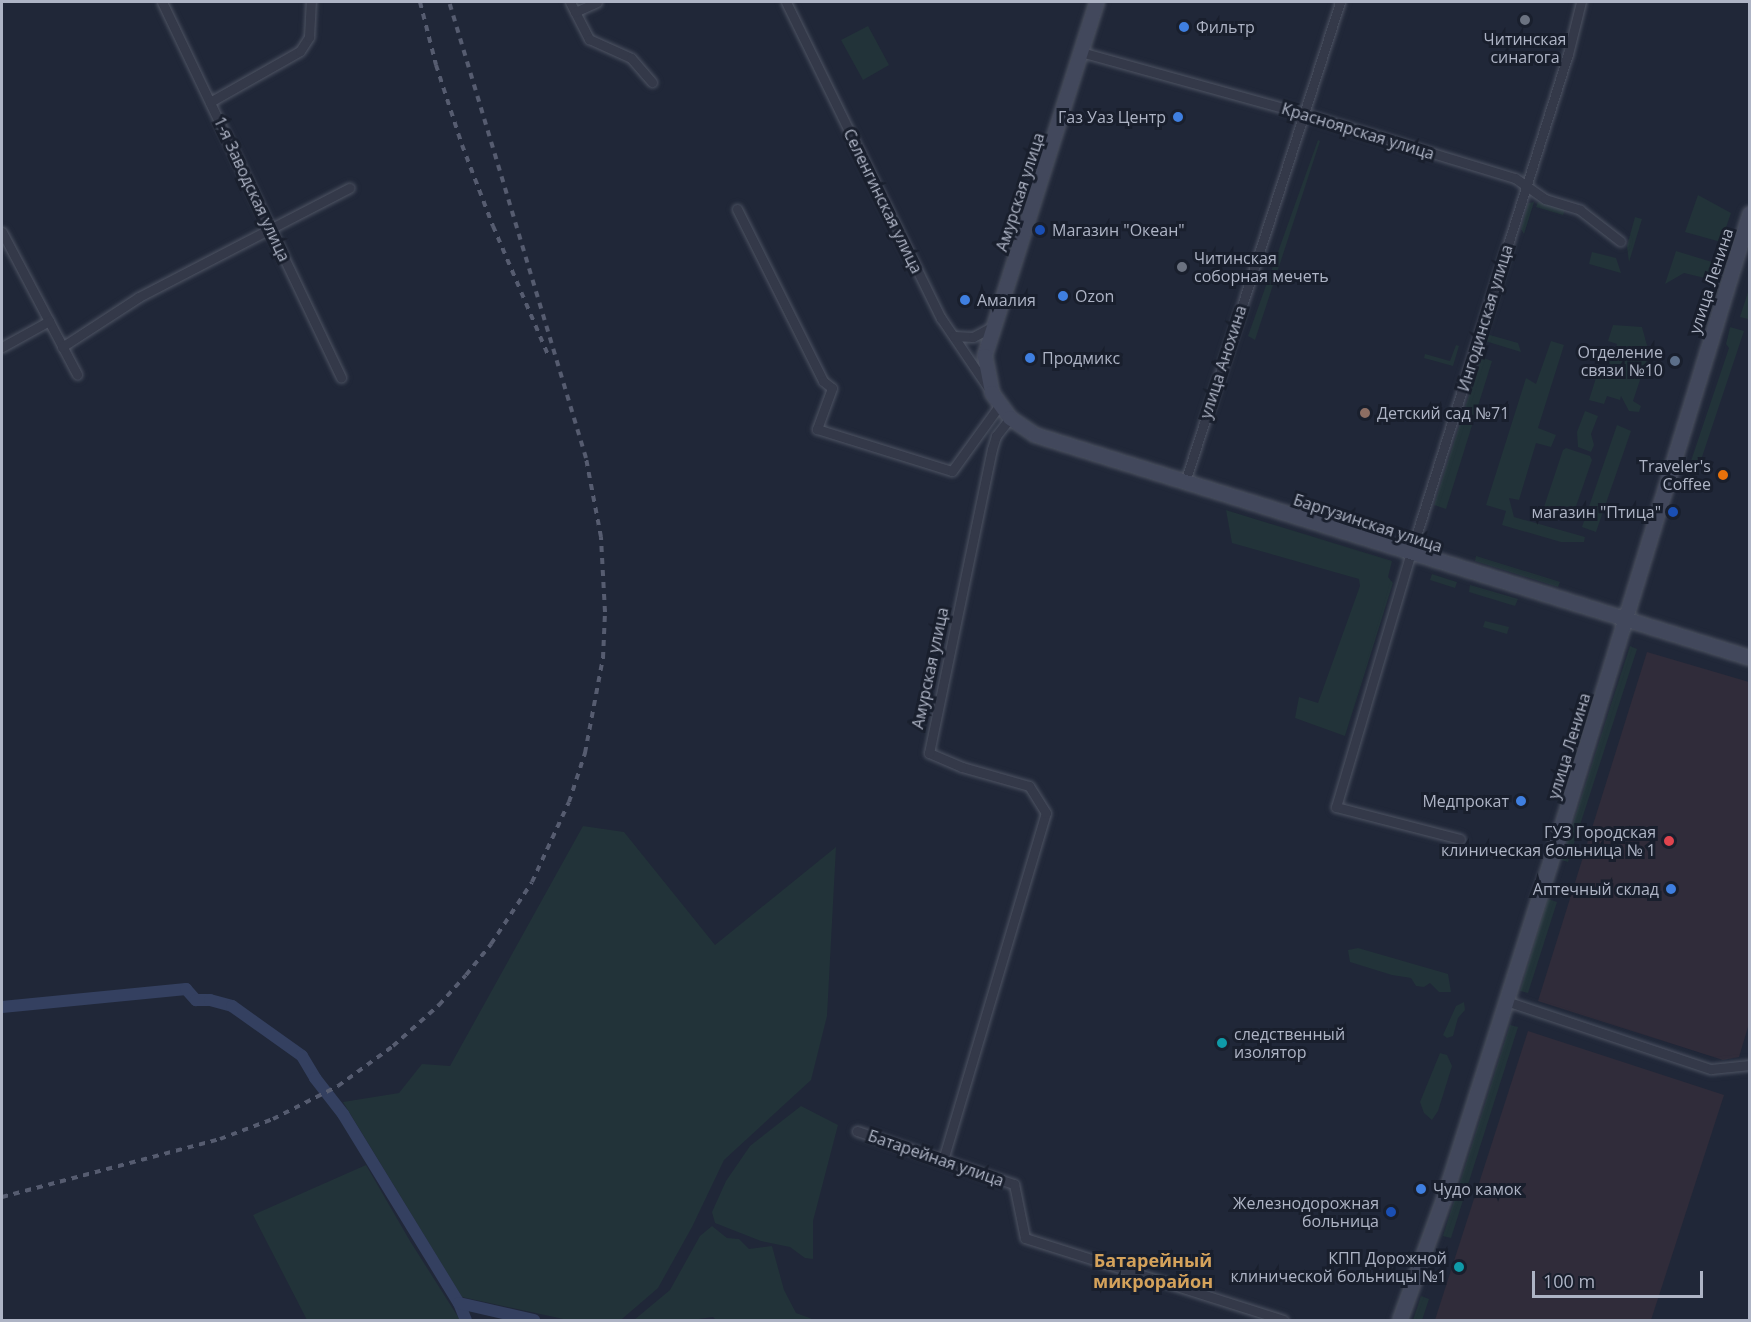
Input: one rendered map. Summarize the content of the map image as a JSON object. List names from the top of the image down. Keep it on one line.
{"streets":{"main road":["Амурская улица","улица Ленина","Баргузинская улица"],"street":["Красноярская улица","1-я Заводская улица","Селенгинская улица","Ингодинская улица","улица Анохина","Батарейная улица"]},"crossings":[["Красноярская улица","Амурская улица"],["Красноярская улица","Ингодинская улица"],["Красноярская улица","улица Анохина"],["Амурская улица","Селенгинская улица"],["Амурская улица","Баргузинская улица"],["Амурская улица","Батарейная улица"],["Селенгинская улица","Баргузинская улица"],["улица Ленина","Баргузинская улица"],["Ингодинская улица","Баргузинская улица"],["улица Анохина","Баргузинская улица"]],"districts":["Батарейный микрорайон"],"places":["Читинская синагога","Фильтр","Газ Уаз Центр","Магазин \"Океан\"","Читинская соборная мечеть","Ozon","Амалия","Продмикс","Отделение связи №10","Детский сад №71","Traveler's Coffee","магазин \"Птица\"","Медпрокат","ГУЗ Городская клиническая больница № 1","Аптечный склад","следственный изолятор","Чудо камок","Железнодорожная больница","КПП Дорожной клинической больницы №1"],"scale_bar":"100 m"}
